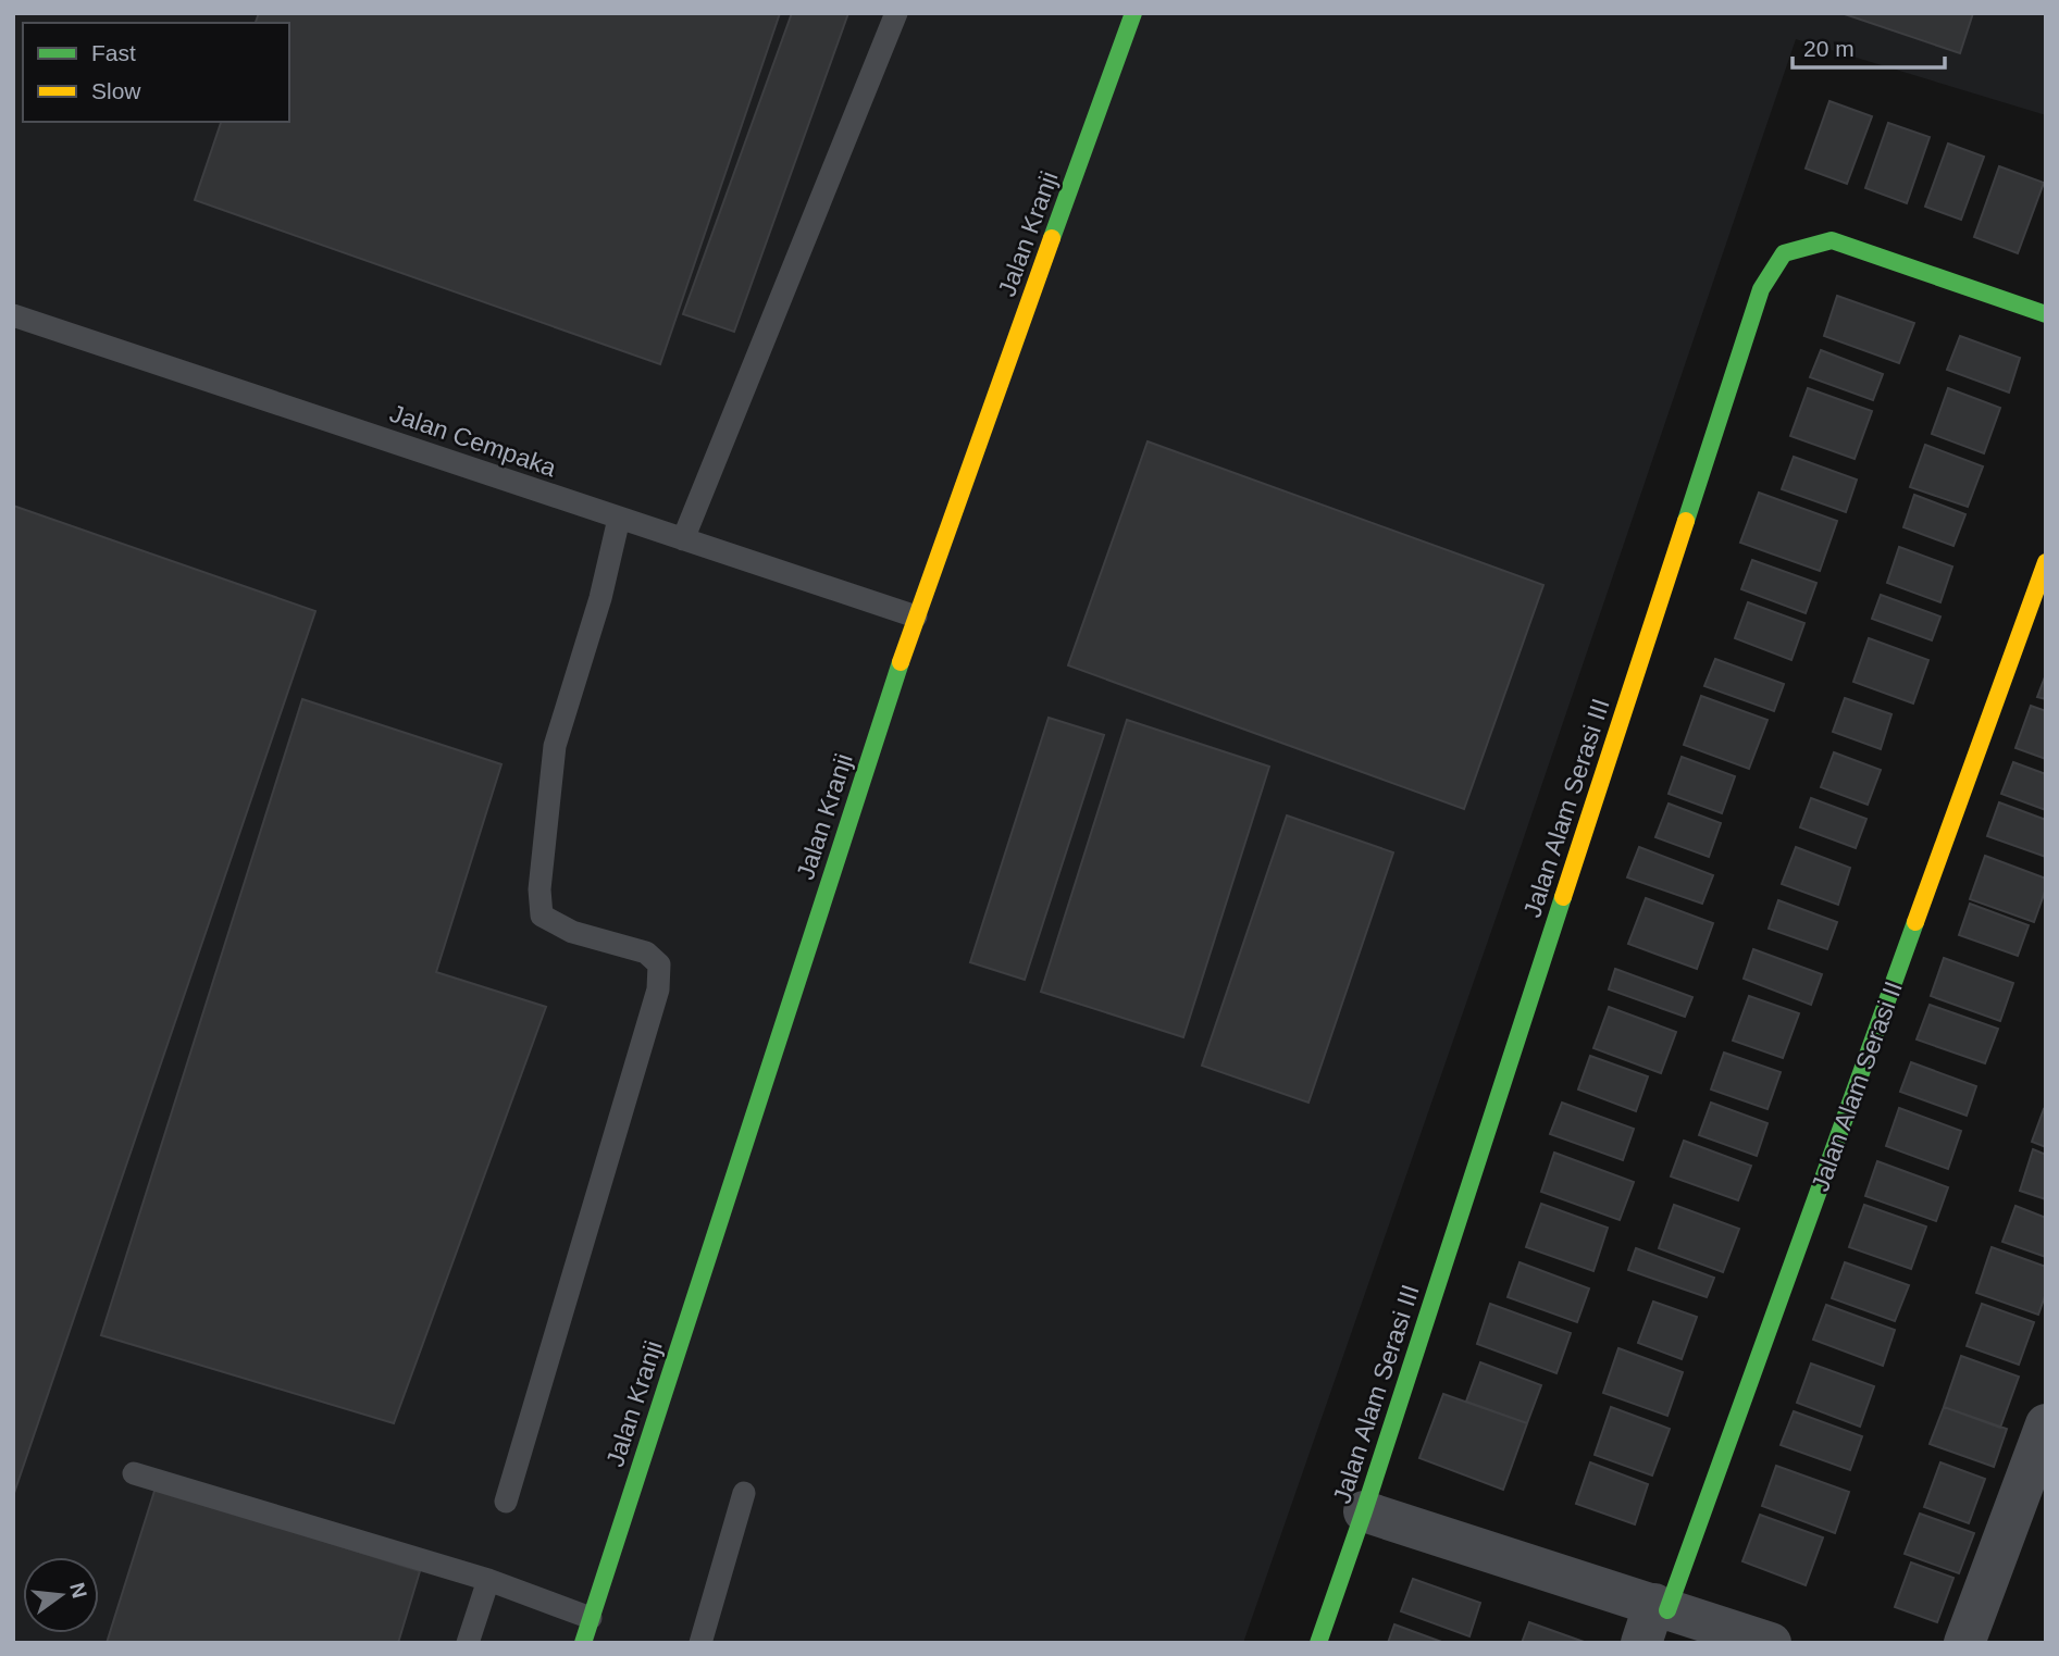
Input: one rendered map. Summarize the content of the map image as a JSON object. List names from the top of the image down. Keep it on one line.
{"streets":{"street":["Jalan Kranji","Jalan Alam Serasi III","Jalan Alam Serasi II"],"lane":["Jalan Cempaka"]},"crossings":[["Jalan Kranji","Jalan Cempaka"]],"legend":["Fast","Slow"],"scale_bar":"20 m","north":"right"}
